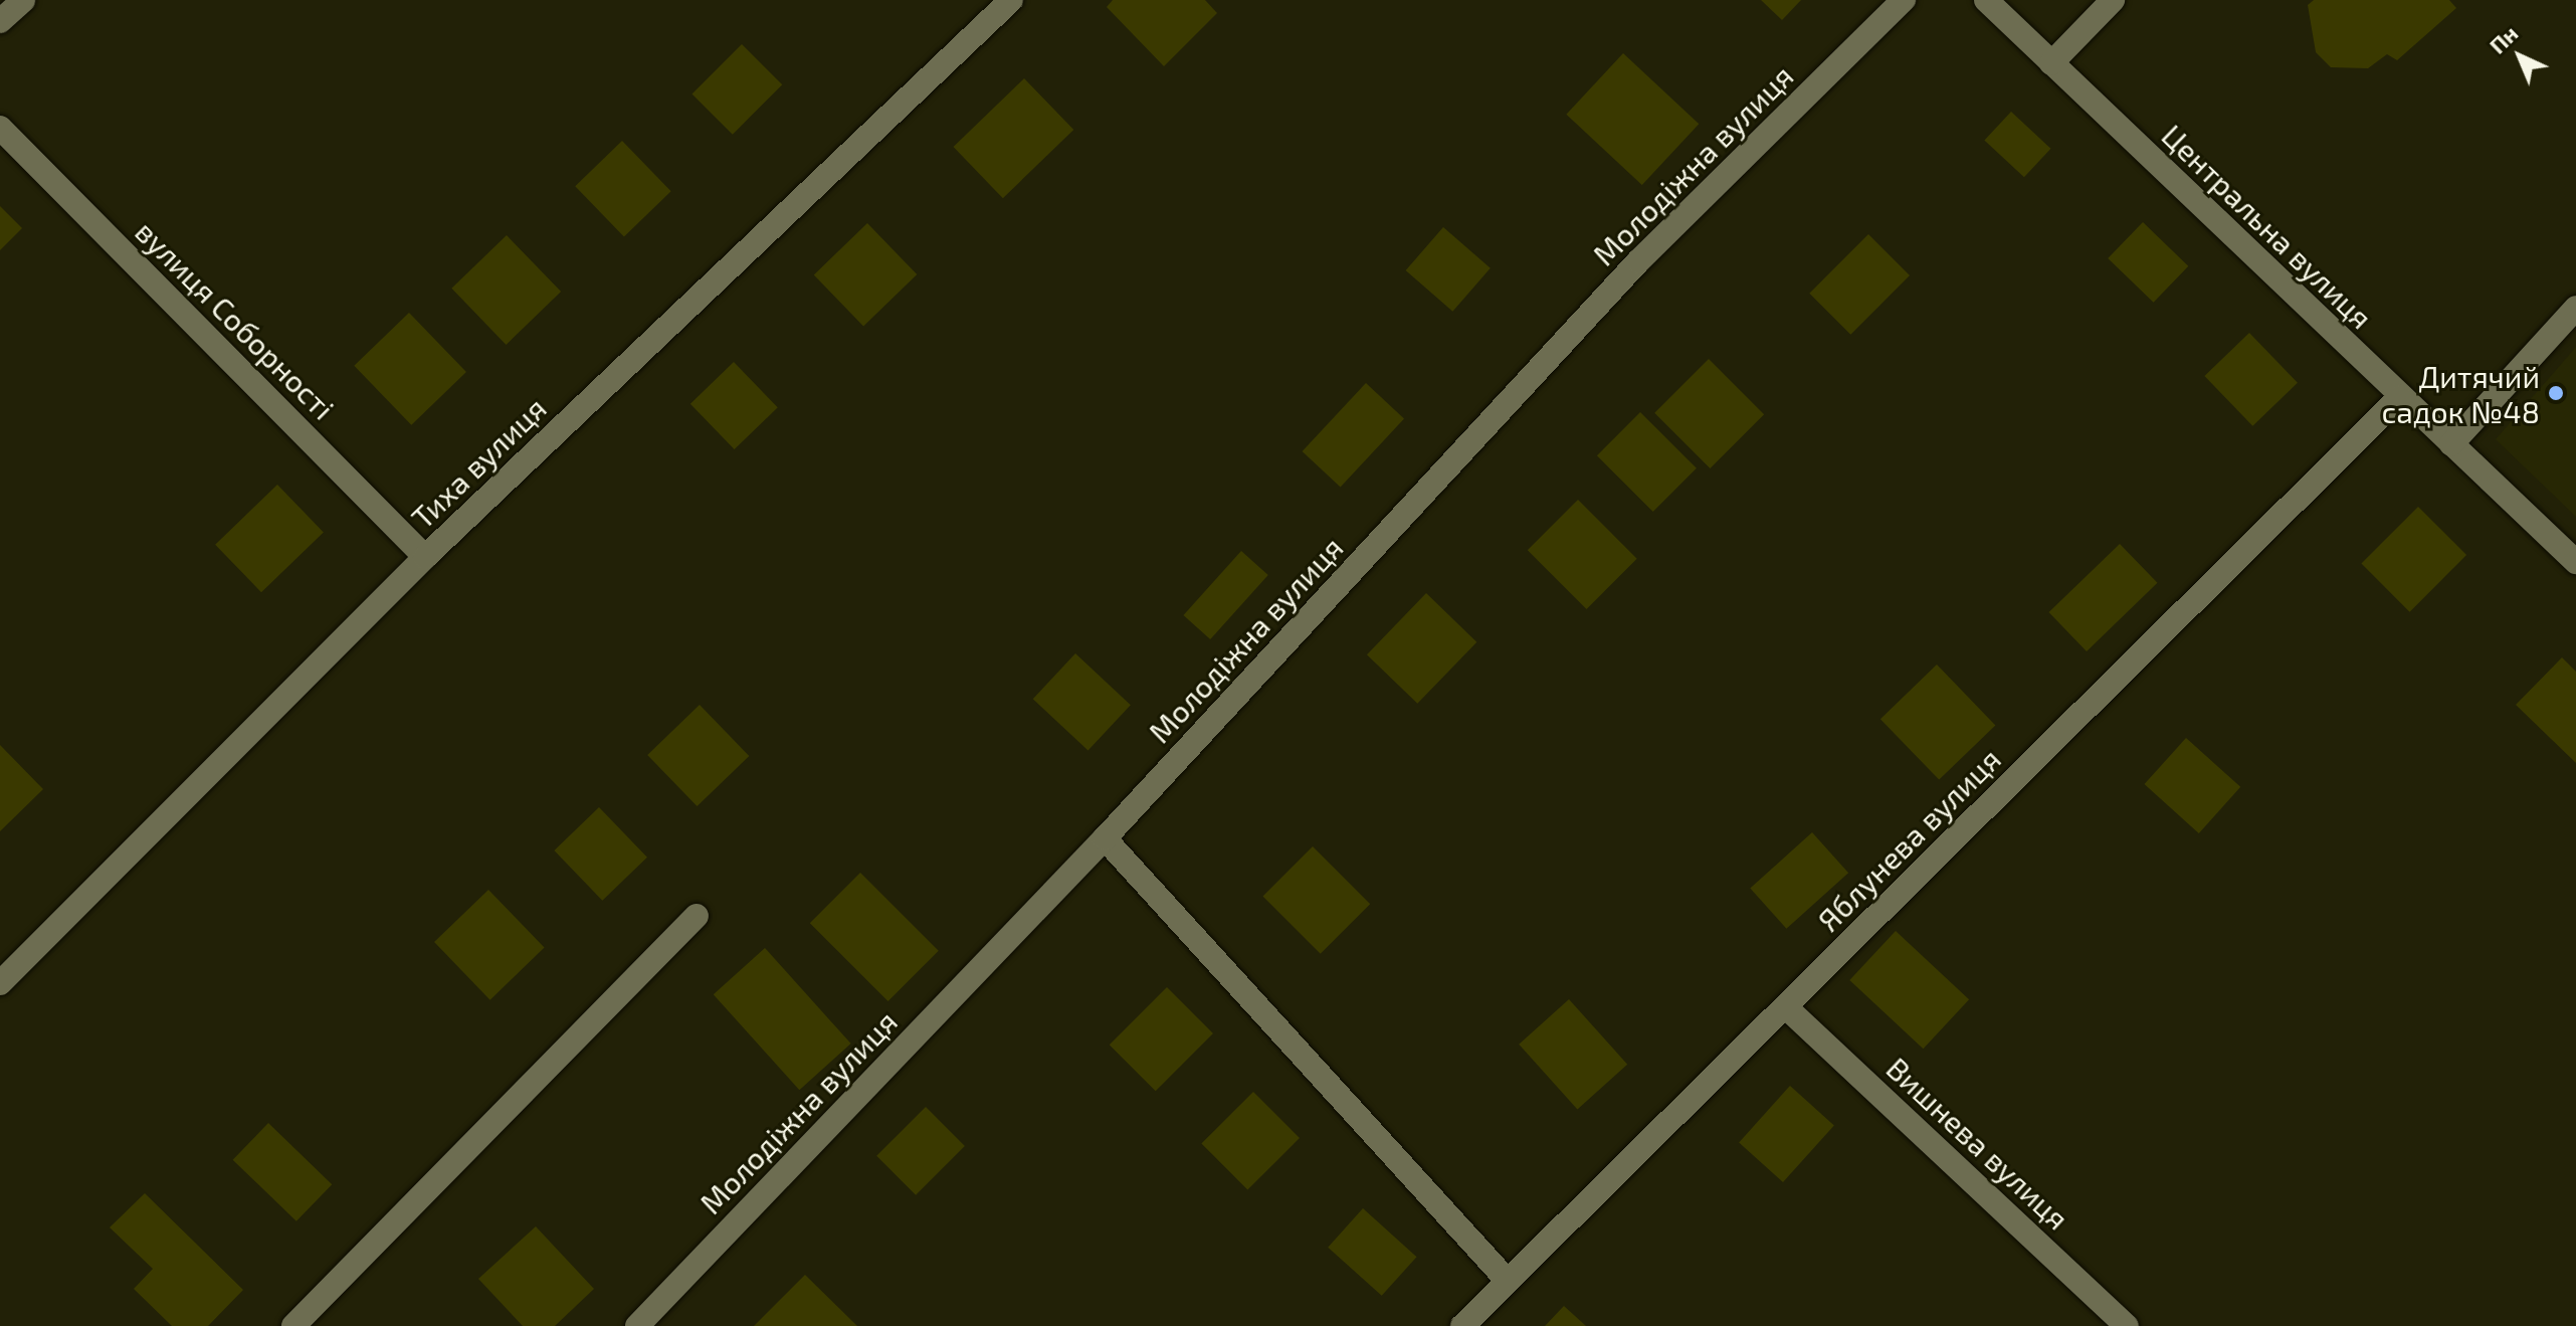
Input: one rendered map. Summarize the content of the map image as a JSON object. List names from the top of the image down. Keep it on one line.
{"streets":{"street":["Молодіжна вулиця","Центральна вулиця","вулиця Соборності","Тиха вулиця","Яблунева вулиця","Вишнева вулиця"]},"crossings":[["Центральна вулиця","Яблунева вулиця"],["вулиця Соборності","Тиха вулиця"],["Яблунева вулиця","Вишнева вулиця"]],"places":["Дитячий садок №48"],"north":"top left"}
